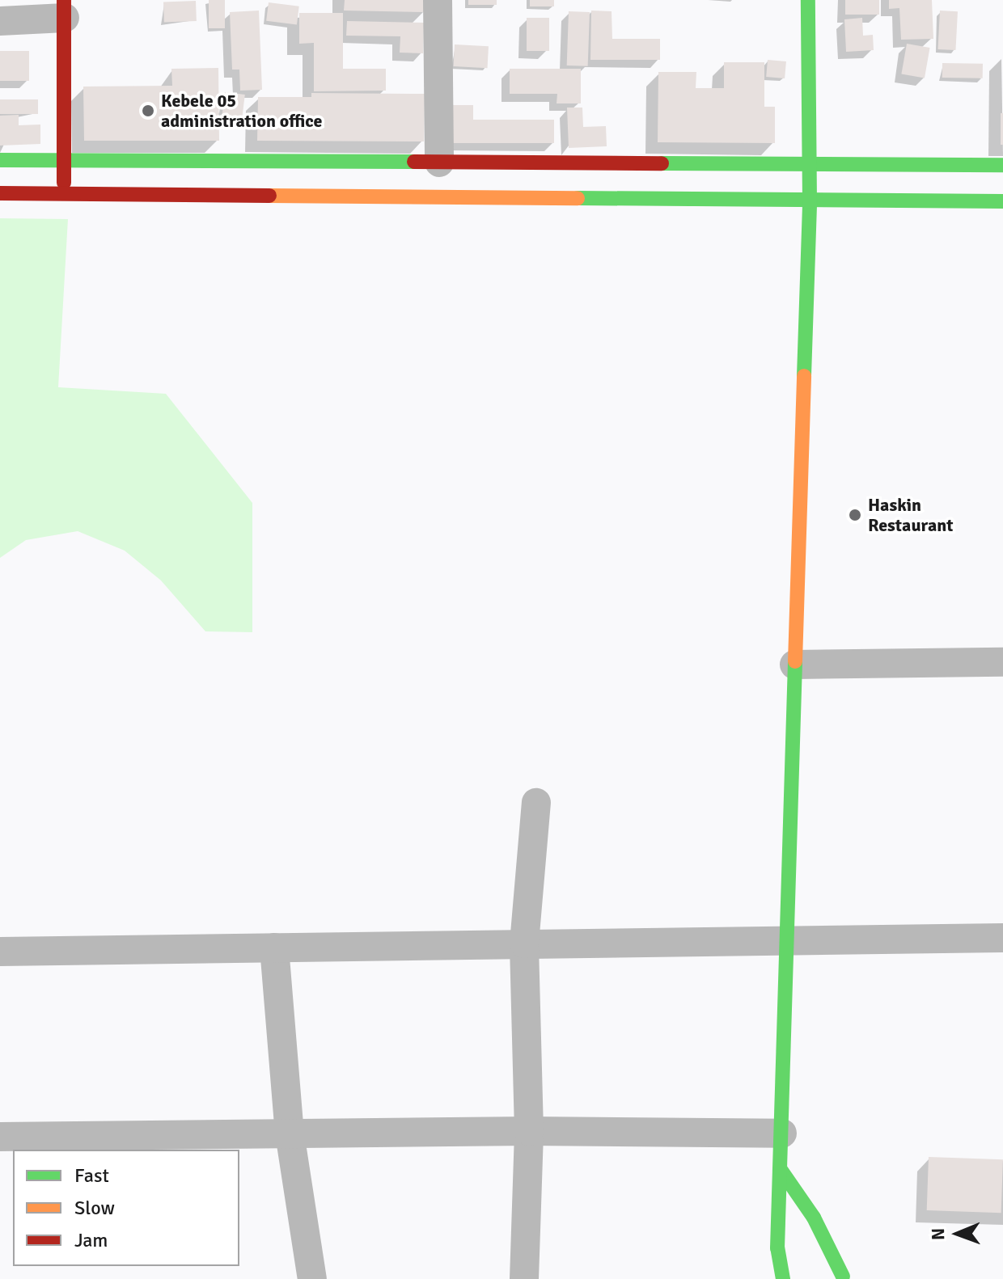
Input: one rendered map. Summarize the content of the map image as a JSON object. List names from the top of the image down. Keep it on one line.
{"places":["Kebele 05 administration office","Haskin Restaurant"],"legend":["Fast","Slow","Jam"],"north":"left"}
